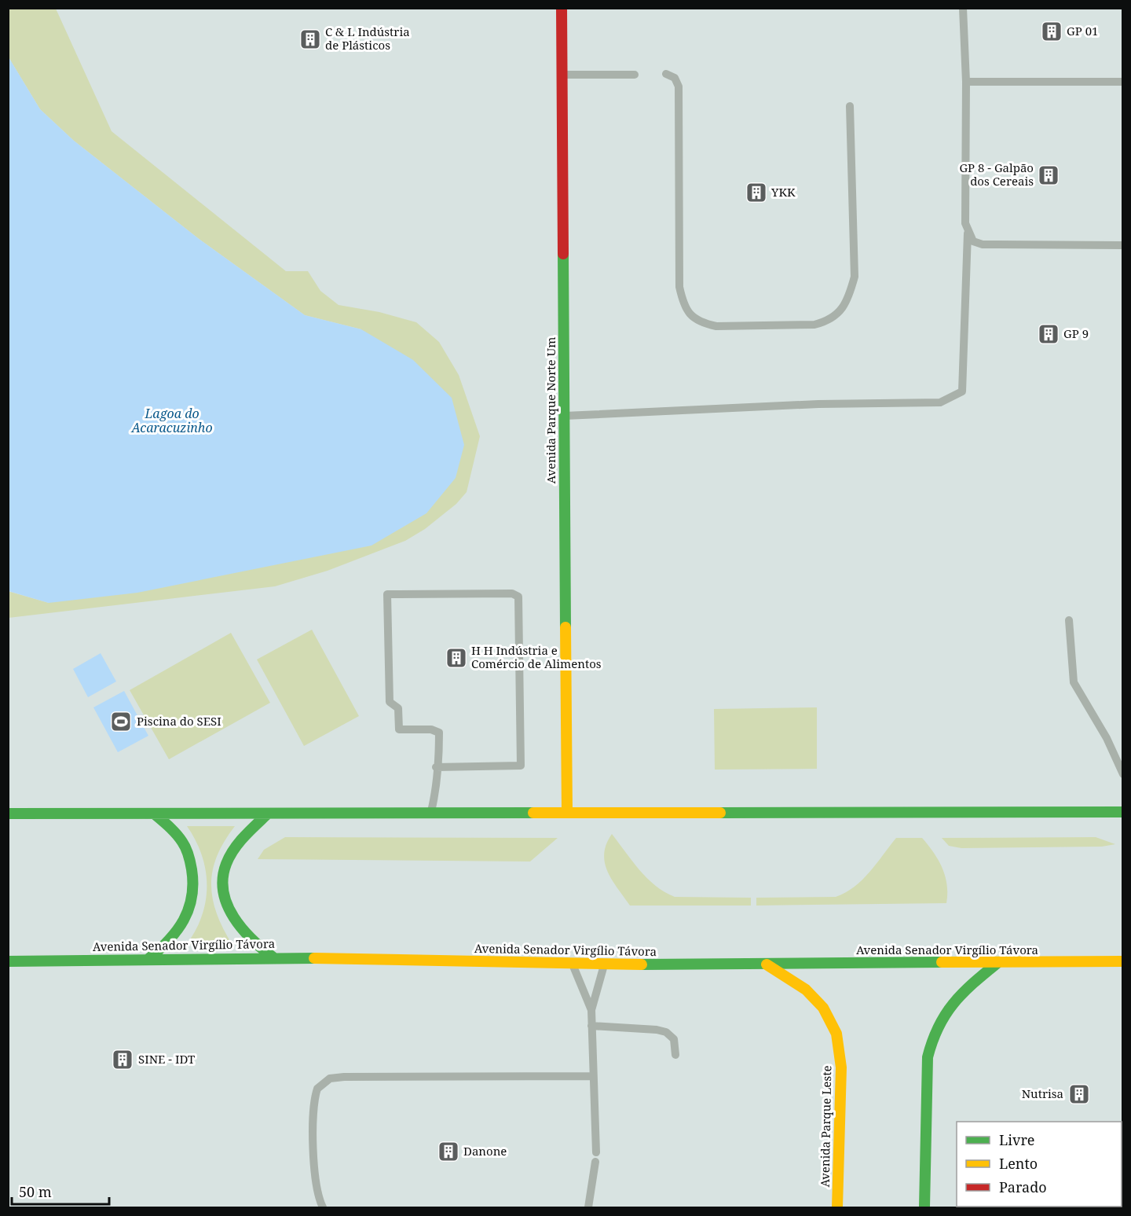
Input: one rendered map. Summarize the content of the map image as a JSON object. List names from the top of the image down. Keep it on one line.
{"streets":{"main road":["Avenida Parque Norte Um","Avenida Senador Virgílio Távora","Avenida Parque Leste"]},"crossings":[["Avenida Senador Virgílio Távora","Avenida Parque Leste"]],"water":["Lagoa do Acaracuzinho"],"places":{"building":["GP 01","C & L Indústria de Plásticos","GP 8 - Galpão dos Cereais","YKK","GP 9","H H Indústria e Comércio de Alimentos","SINE - IDT","Nutrisa","Danone"],"sports":["Piscina do SESI"]},"legend":["Livre","Lento","Parado"],"scale_bar":"50 m"}
